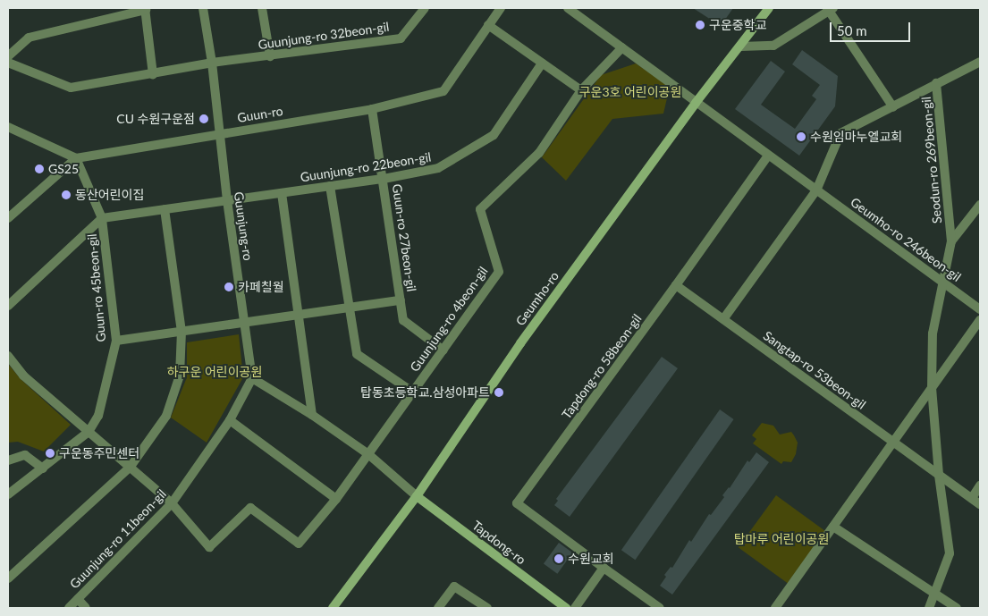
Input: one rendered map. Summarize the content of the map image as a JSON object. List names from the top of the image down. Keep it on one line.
{"streets":{"street":["Guunjung-ro 32beon-gil","Guun-ro","Seodun-ro 269beon-gil","Guunjung-ro 22beon-gil","Guunjung-ro","Guun-ro 27beon-gil","Geumho-ro 246beon-gil","Guun-ro 45beon-gil","Geumho-ro","Guunjung-ro 4beon-gil","Tapdong-ro 58beon-gil","Sangtap-ro 53beon-gil","Guunjung-ro 11beon-gil","Tapdong-ro"]},"crossings":[["Guunjung-ro 32beon-gil","Guunjung-ro"],["Guun-ro","Guunjung-ro"],["Guun-ro","Guun-ro 27beon-gil"],["Guun-ro","Guun-ro 45beon-gil"],["Seodun-ro 269beon-gil","Geumho-ro 246beon-gil"],["Guunjung-ro 22beon-gil","Guunjung-ro"],["Guunjung-ro 22beon-gil","Guun-ro 27beon-gil"],["Guunjung-ro 22beon-gil","Guun-ro 45beon-gil"],["Guunjung-ro 22beon-gil","Guunjung-ro 4beon-gil"],["Guunjung-ro","Guunjung-ro 11beon-gil"],["Guun-ro 27beon-gil","Guunjung-ro 4beon-gil"],["Geumho-ro 246beon-gil","Geumho-ro"],["Geumho-ro 246beon-gil","Guunjung-ro 4beon-gil"],["Geumho-ro 246beon-gil","Tapdong-ro 58beon-gil"],["Geumho-ro","Tapdong-ro"],["Guunjung-ro 4beon-gil","Guunjung-ro 11beon-gil"],["Tapdong-ro 58beon-gil","Sangtap-ro 53beon-gil"]],"parks":["구운3호 어린이공원","하구운 어린이공원","탑마루 어린이공원"],"places":["구운중학교","CU 수원구운점","수원임마누엘교회","GS25","동산어린이집","카페칠월","탑동초등학교.삼성아파트","구운동주민센터","수원교회"],"scale_bar":"50 m"}
